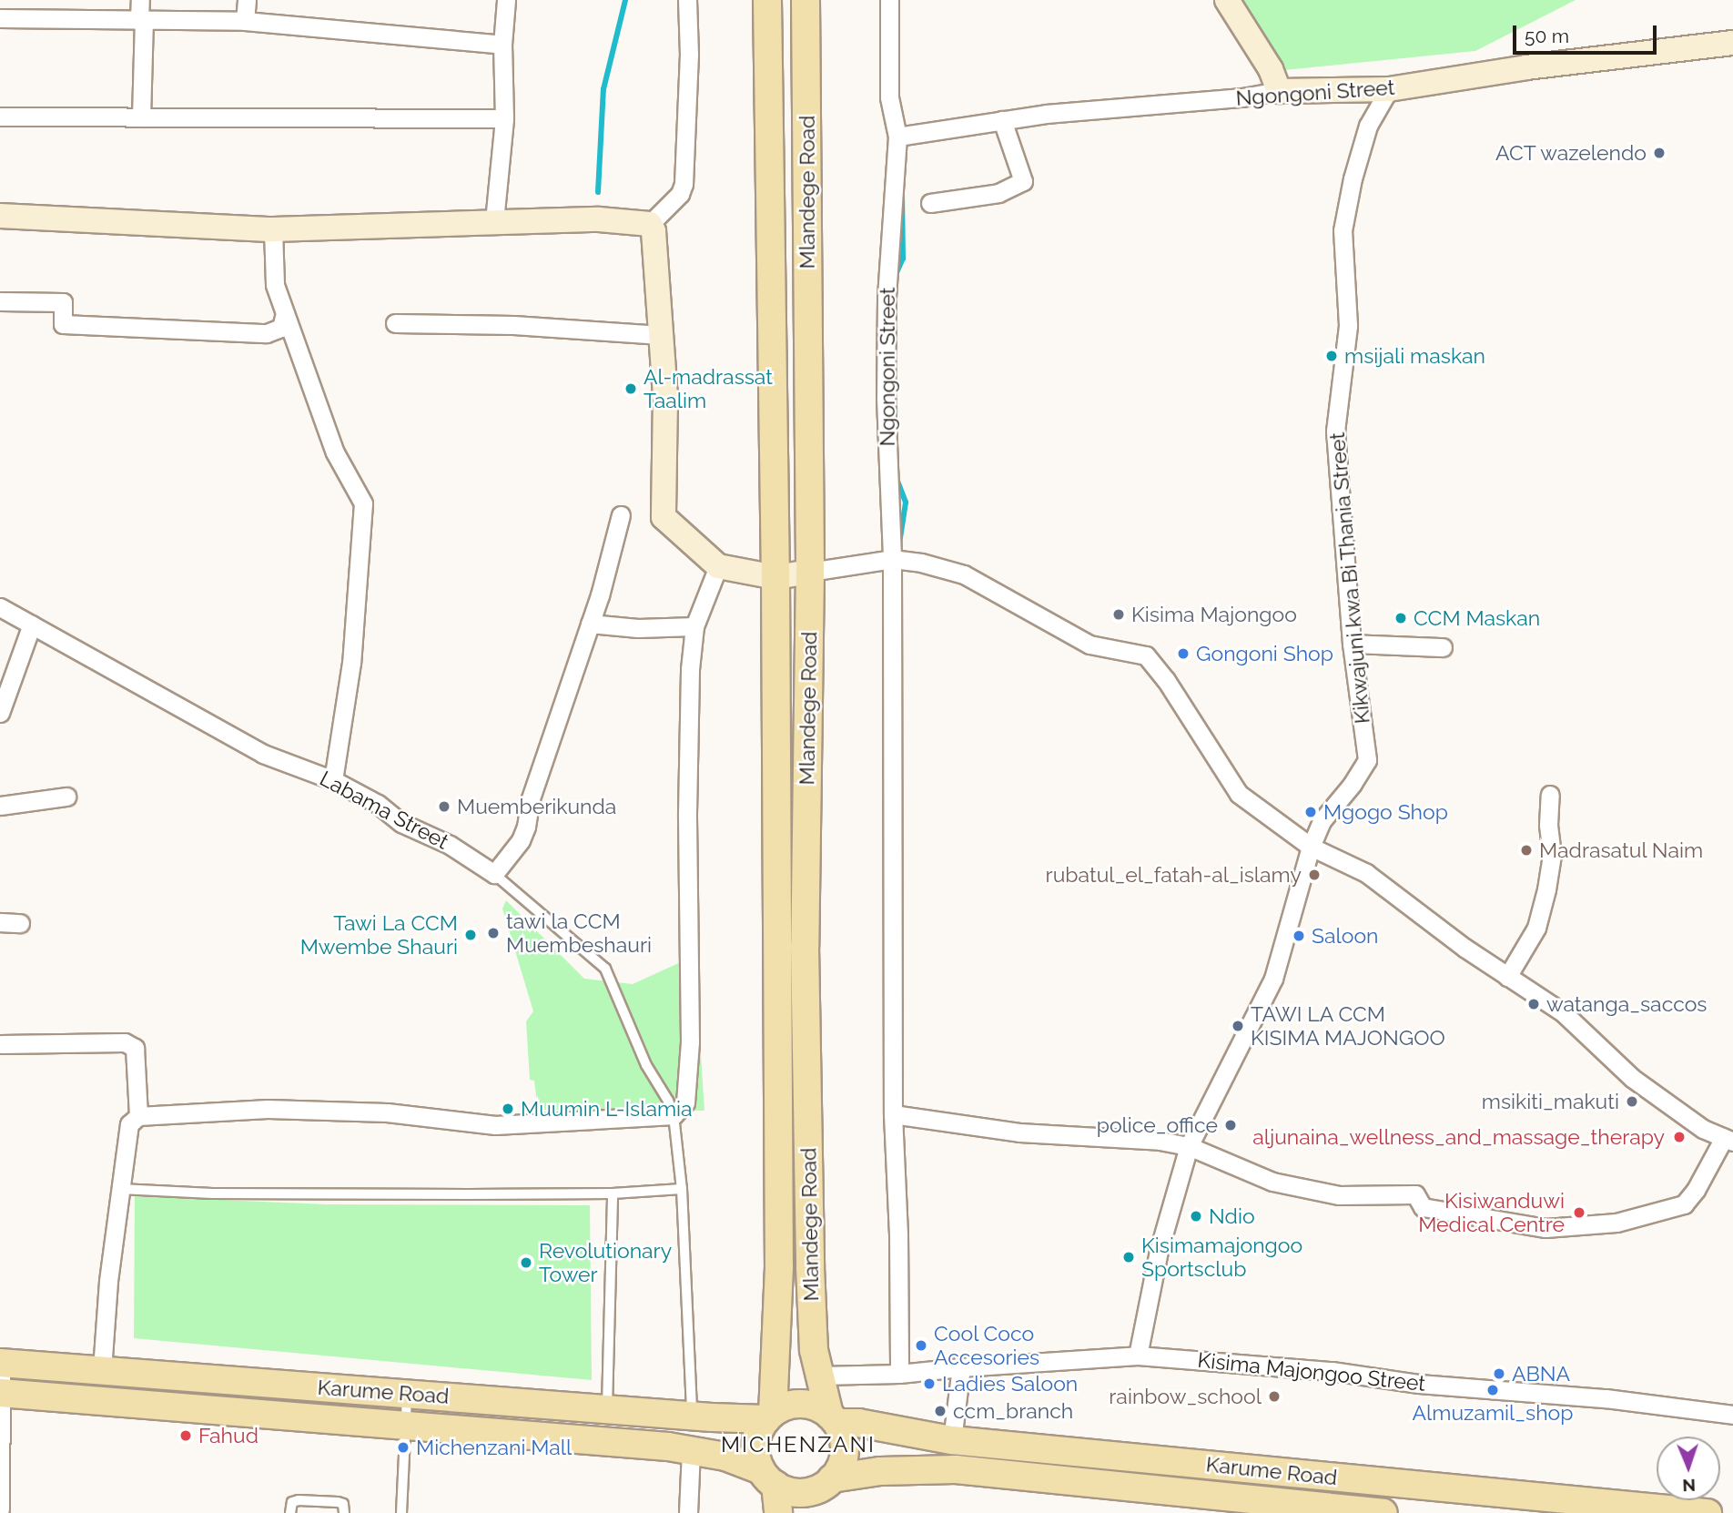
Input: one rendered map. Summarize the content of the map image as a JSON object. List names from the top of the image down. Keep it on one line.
{"streets":{"main road":["Mlandege Road","Karume Road"],"street":["Ngongoni Street","Kikwajuni kwa Bi Thania Street","Labama Street","Kisima Majongoo Street"]},"crossings":[["Ngongoni Street","Kikwajuni kwa Bi Thania Street"],["Ngongoni Street","Kisima Majongoo Street"],["Mlandege Road","Kisima Majongoo Street"],["Mlandege Road","Karume Road"],["Kikwajuni kwa Bi Thania Street","Kisima Majongoo Street"],["Labama Street","Karume Road"]],"districts":["MICHENZANI"],"places":["ACT wazelendo","msijali maskan","Al-madrassat Taalim","Kisima Majongoo","CCM Maskan","Gongoni Shop","Muemberikunda","Mgogo Shop","Madrasatul Naim","rubatul_el_fatah-al_islamy","tawi la CCM Muembeshauri","Tawi La CCM Mwembe Shauri","Saloon","watanga_saccos","TAWI LA CCM KISIMA MAJONGOO","msikiti_makuti","Muumin L-Islamia","police_office","aljunaina_wellness_and_massage_therapy","Kisiwanduwi Medical Centre","Ndio","Kisimamajongoo Sportsclub","Revolutionary Tower","Cool Coco Accesories","ABNA","Ladies Saloon","Almuzamil_shop","rainbow_school","ccm_branch","Fahud","Michenzani Mall"],"scale_bar":"50 m","north":"bottom"}
